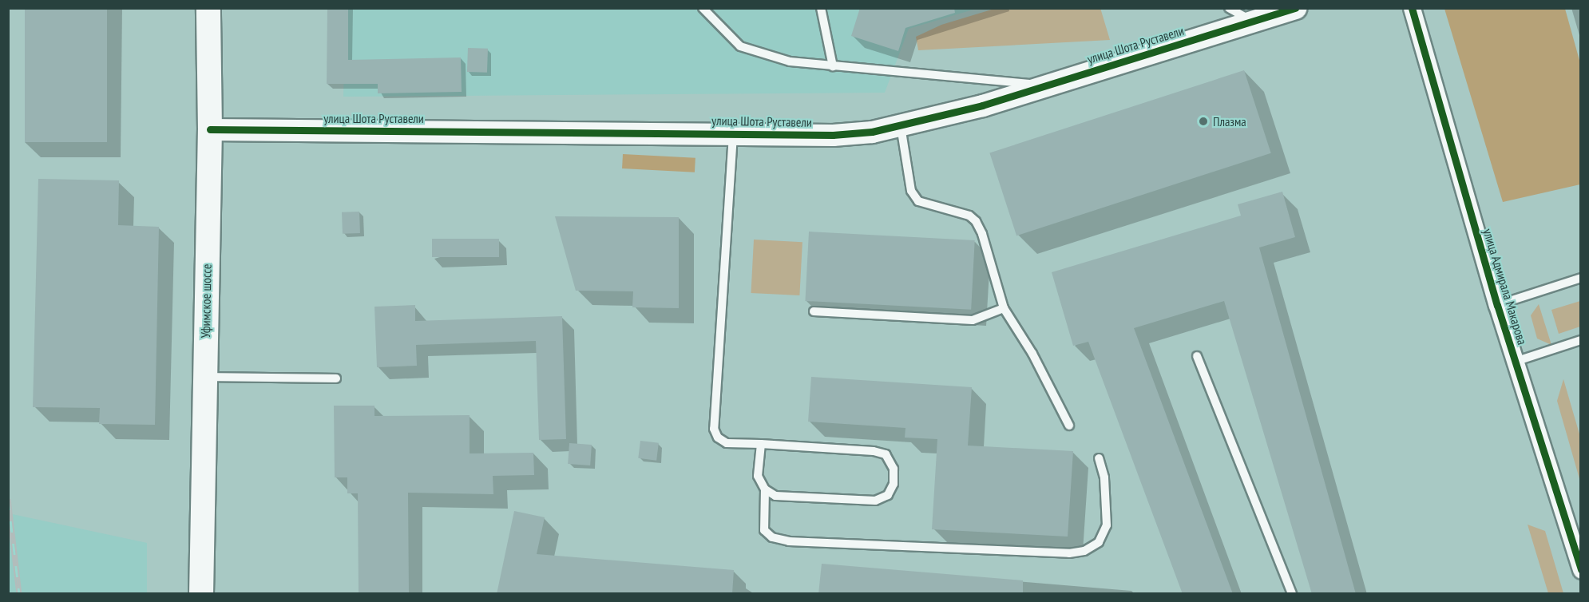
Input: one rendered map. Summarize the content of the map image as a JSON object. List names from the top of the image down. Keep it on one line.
{"streets":{"main road":["Уфимское шоссе"],"street":["улица Шота Руставели","улица Адмирала Макарова"]},"crossings":[["улица Шота Руставели","Уфимское шоссе"]],"places":["Плазма"]}
